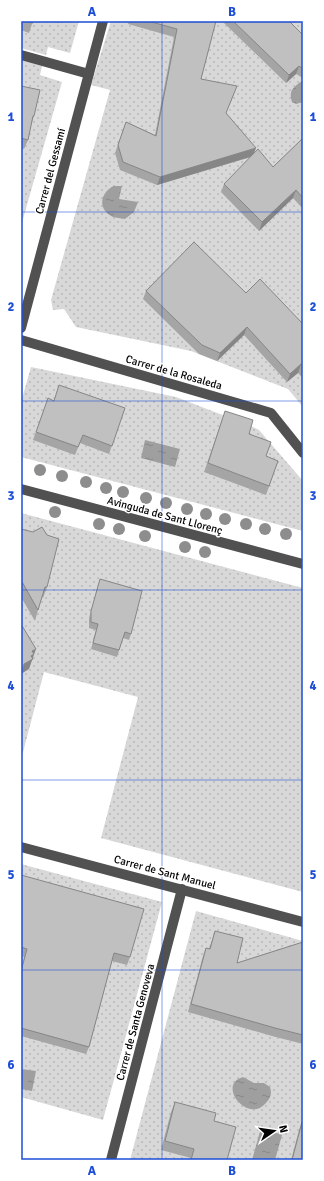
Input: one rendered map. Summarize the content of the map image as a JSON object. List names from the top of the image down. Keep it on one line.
{"streets":{"street":["Carrer del Gessamí","Carrer de la Rosaleda","Avinguda de Sant Llorenç","Carrer de Sant Manuel","Carrer de Santa Genoveva"]},"crossings":[["Carrer de Sant Manuel","Carrer de Santa Genoveva"]],"north":"right","grid":{"columns":["A","B"],"rows":["1","2","3","4","5","6"]}}
